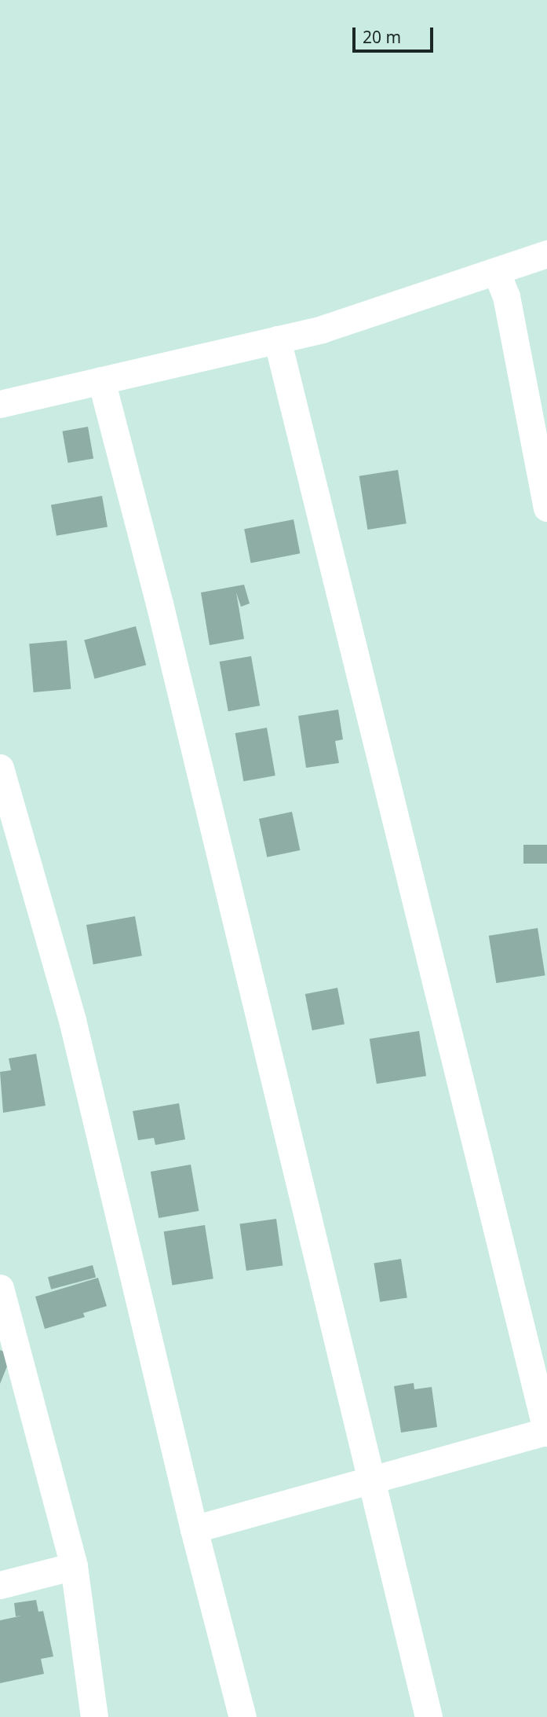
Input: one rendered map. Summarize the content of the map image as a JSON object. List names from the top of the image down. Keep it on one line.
{"scale_bar":"20 m"}
